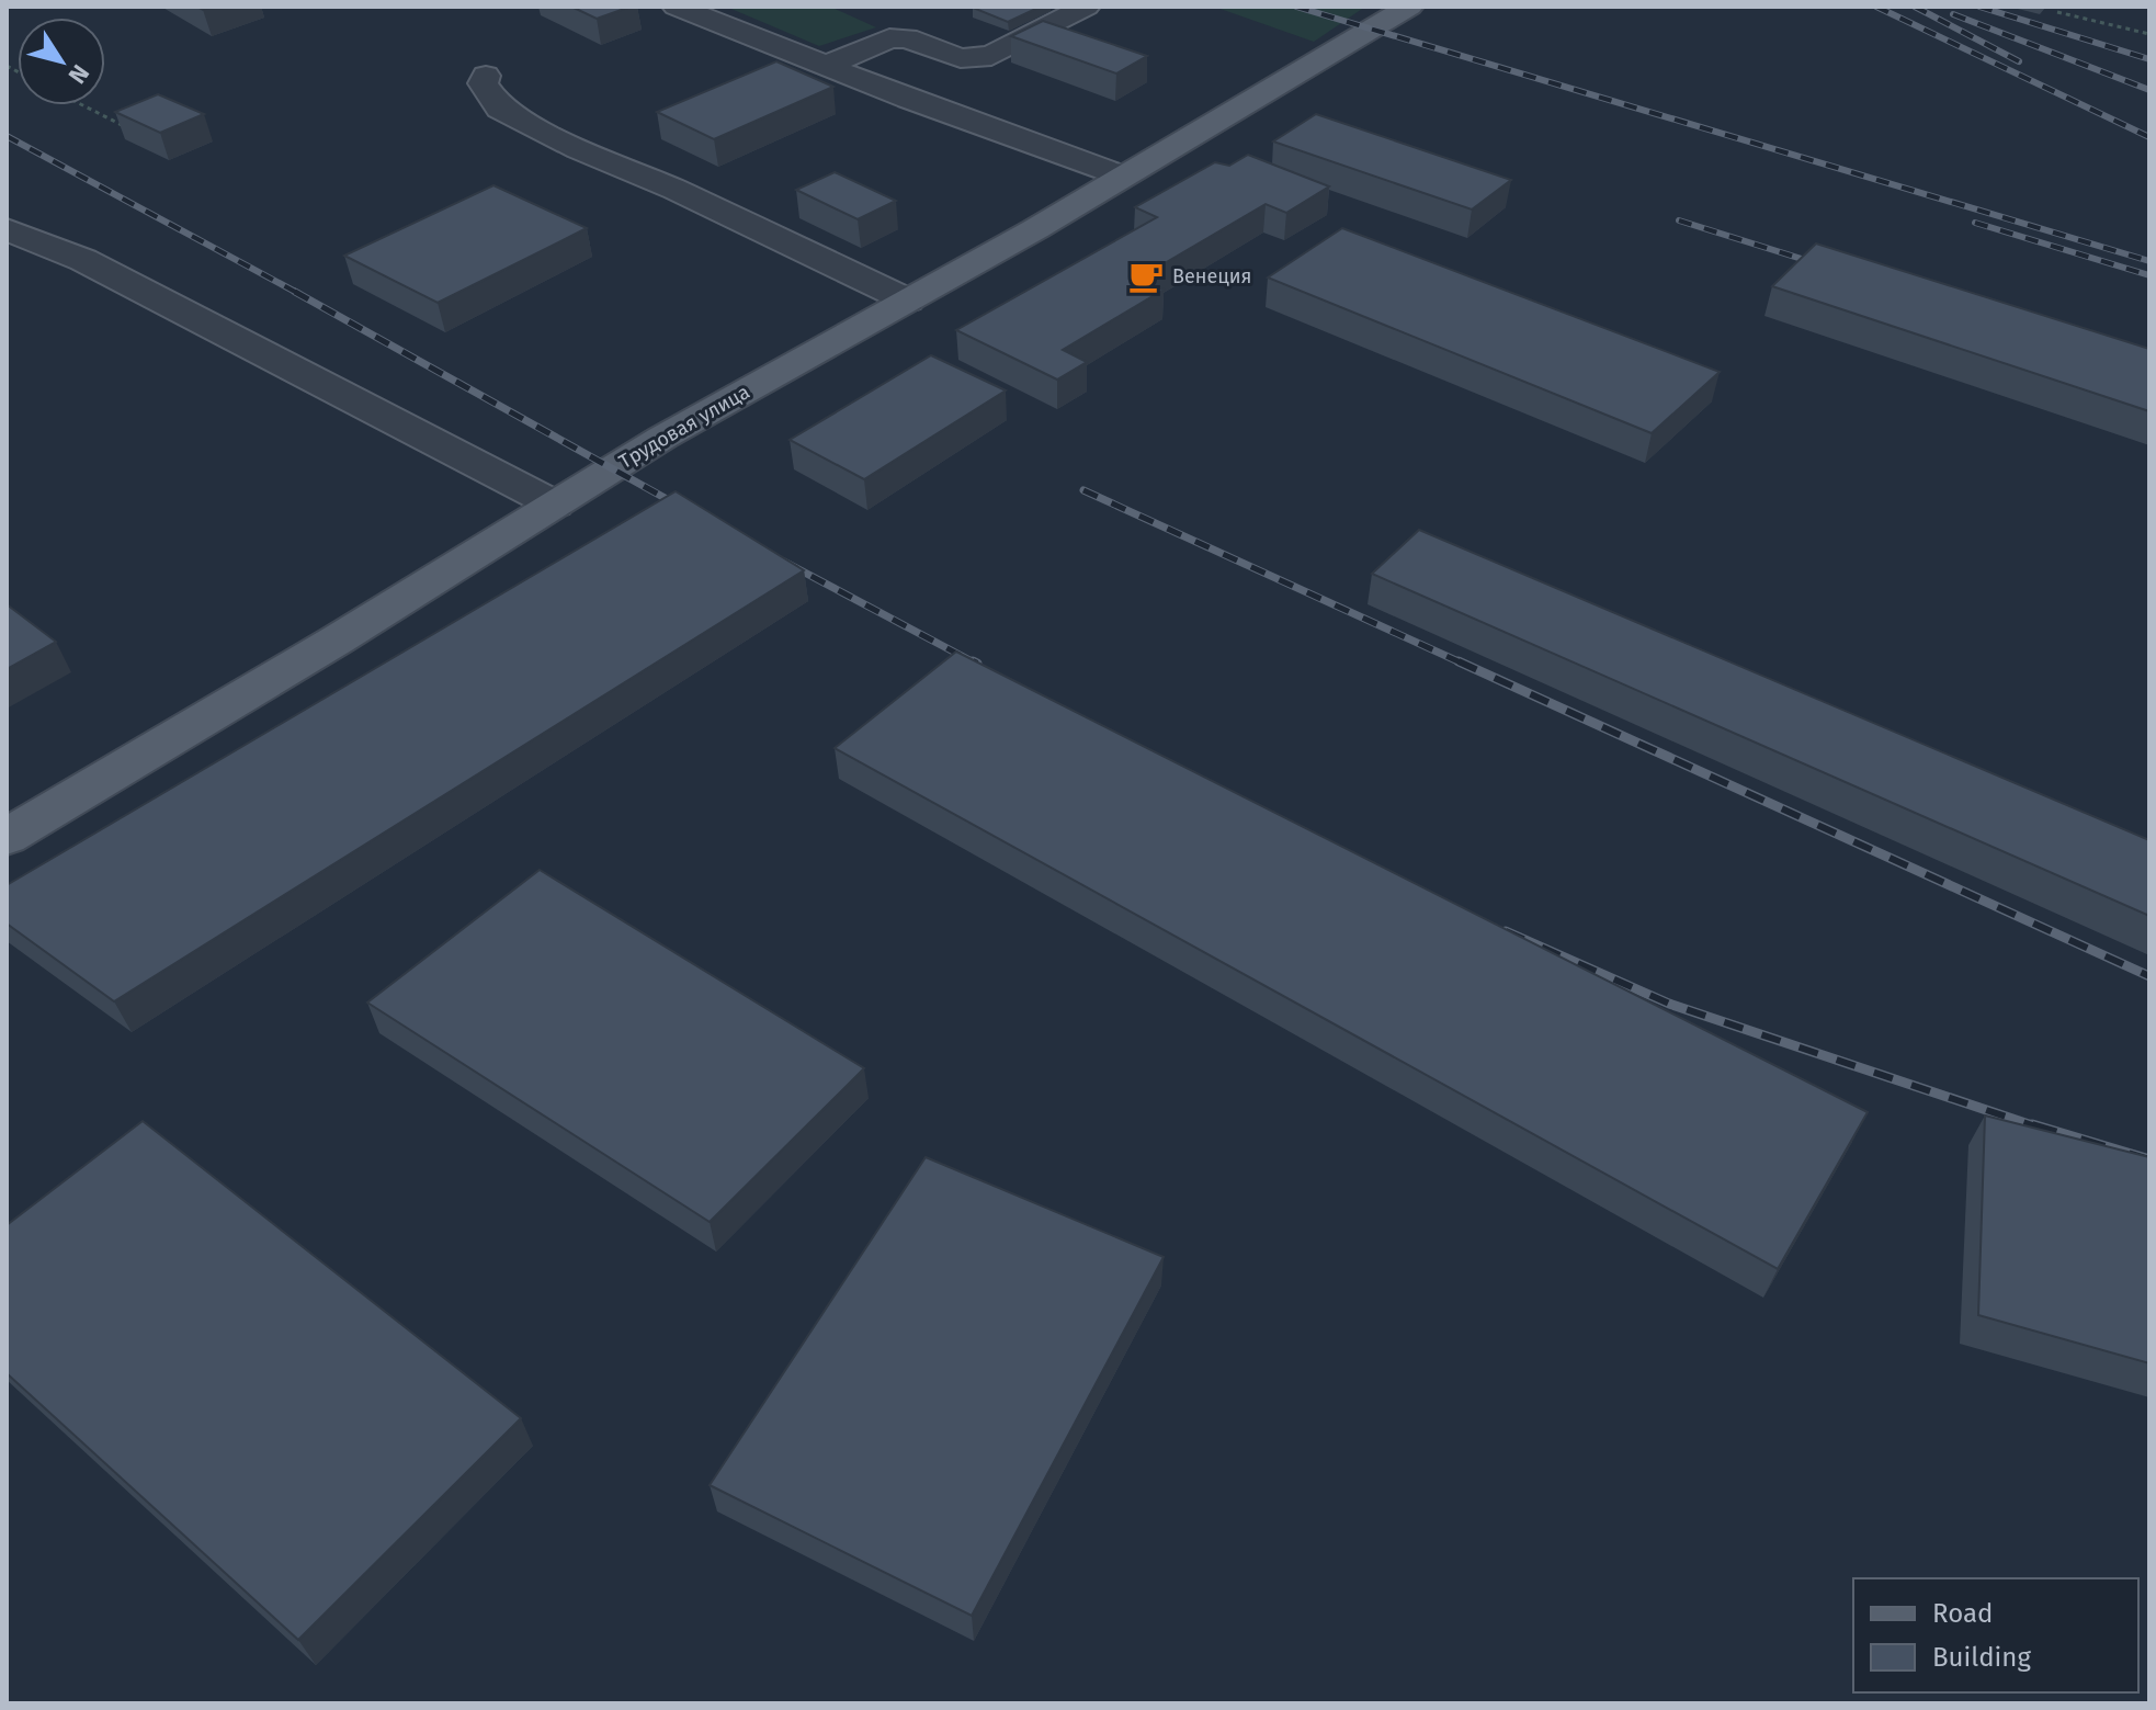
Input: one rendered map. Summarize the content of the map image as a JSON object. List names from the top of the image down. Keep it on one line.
{"streets":{"main road":["Трудовая улица"]},"places":{"cafe":["Венеция"]},"legend":["Road","Building"],"north":"bottom right"}
